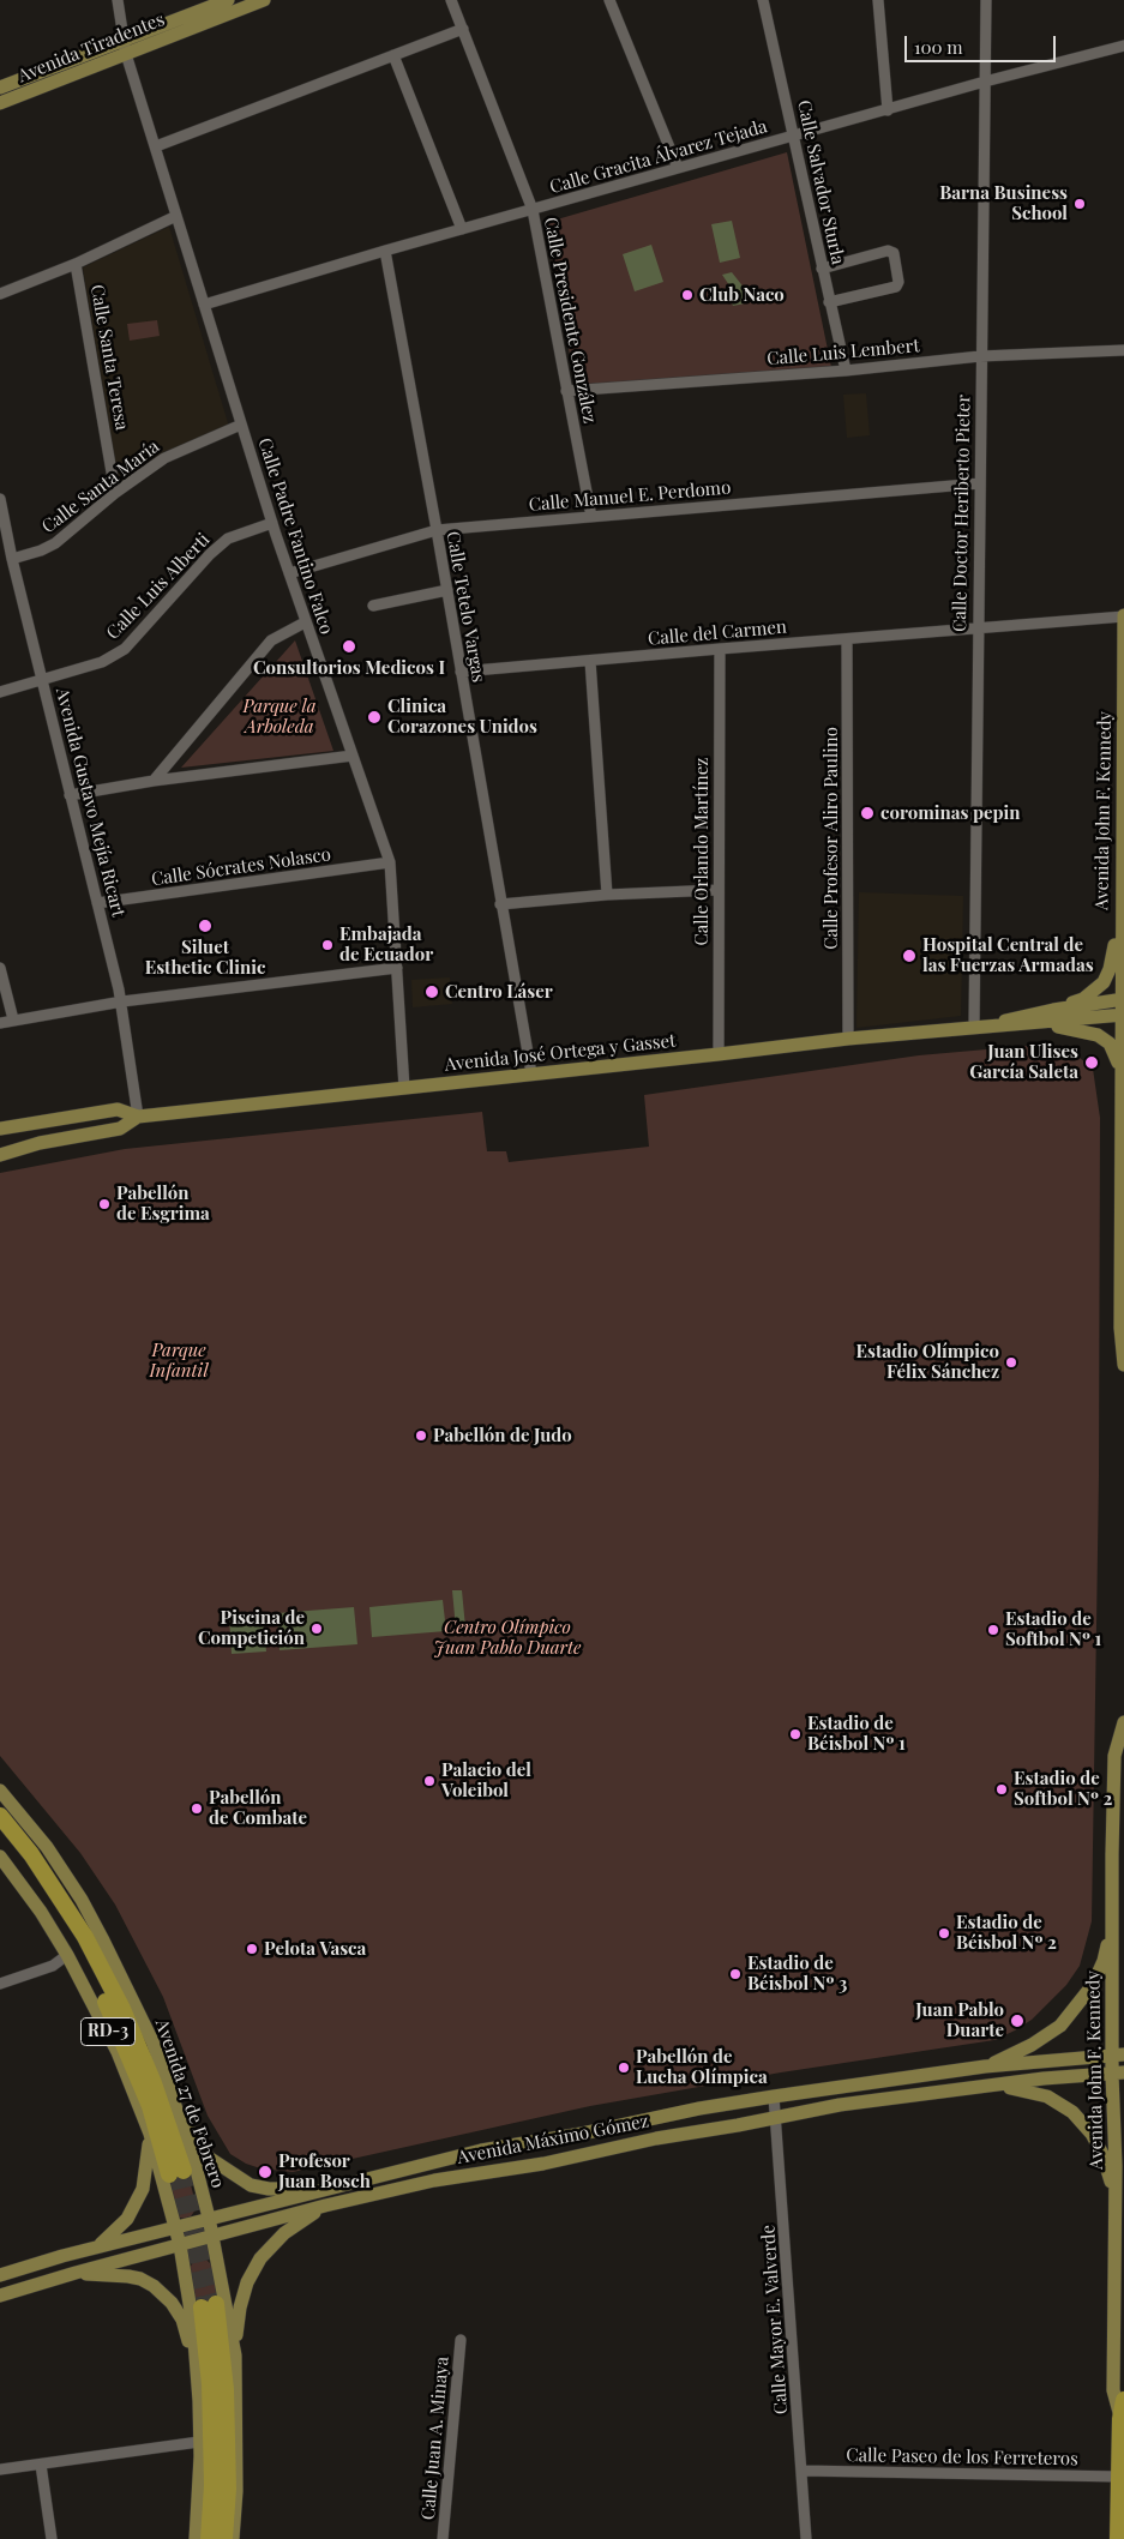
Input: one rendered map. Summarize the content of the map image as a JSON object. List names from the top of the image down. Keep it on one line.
{"streets":{"highway":["RD-3"],"main road":["Avenida Tiradentes","Avenida John F. Kennedy","Avenida José Ortega y Gasset","Avenida 27 de Febrero","Avenida Máximo Gómez"],"street":["Calle Gracita Álvarez Tejada","Calle Salvador Sturla","Calle Presidente González","Calle Luis Lembert","Calle Santa Teresa","Calle Santa María","Calle Manuel E. Perdomo","Calle Doctor Heriberto Pieter","Calle Padre Fantino Falco","Calle Luis Alberti","Calle Tetelo Vargas","Calle del Carmen","Avenida Gustavo Mejía Ricart","Calle Profesor Aliro Paulino","Calle Orlando Martínez","Calle Sócrates Nolasco","Calle Mayor E. Valverde","Calle Juan A. Minaya","Calle Paseo de los Ferreteros"]},"crossings":[["Avenida Tiradentes","Calle Padre Fantino Falco"],["Calle Gracita Álvarez Tejada","Calle Salvador Sturla"],["Calle Gracita Álvarez Tejada","Calle Presidente González"],["Calle Gracita Álvarez Tejada","Calle Doctor Heriberto Pieter"],["Calle Gracita Álvarez Tejada","Calle Padre Fantino Falco"],["Calle Gracita Álvarez Tejada","Calle Tetelo Vargas"],["Calle Salvador Sturla","Calle Luis Lembert"],["Calle Presidente González","Calle Luis Lembert"],["Calle Presidente González","Calle Manuel E. Perdomo"],["Calle Luis Lembert","Calle Doctor Heriberto Pieter"],["Calle Santa Teresa","Calle Santa María"],["Calle Santa María","Calle Padre Fantino Falco"],["Calle Santa María","Avenida Gustavo Mejía Ricart"],["Calle Manuel E. Perdomo","Calle Doctor Heriberto Pieter"],["Calle Manuel E. Perdomo","Calle Padre Fantino Falco"],["Calle Manuel E. Perdomo","Calle Tetelo Vargas"],["Calle Doctor Heriberto Pieter","Calle del Carmen"],["Calle Doctor Heriberto Pieter","Avenida José Ortega y Gasset"],["Calle Padre Fantino Falco","Calle Luis Alberti"],["Calle Padre Fantino Falco","Calle Sócrates Nolasco"],["Calle Padre Fantino Falco","Avenida José Ortega y Gasset"],["Calle Luis Alberti","Avenida Gustavo Mejía Ricart"],["Calle Tetelo Vargas","Calle del Carmen"],["Calle Tetelo Vargas","Avenida José Ortega y Gasset"],["Calle del Carmen","Calle Profesor Aliro Paulino"],["Calle del Carmen","Calle Orlando Martínez"],["Avenida Gustavo Mejía Ricart","Calle Sócrates Nolasco"],["Avenida Gustavo Mejía Ricart","Avenida José Ortega y Gasset"],["Avenida John F. Kennedy","Avenida José Ortega y Gasset"],["Avenida John F. Kennedy","Avenida Máximo Gómez"],["Calle Profesor Aliro Paulino","Avenida José Ortega y Gasset"],["Calle Orlando Martínez","Avenida José Ortega y Gasset"],["RD-3","Avenida Máximo Gómez"],["Avenida 27 de Febrero","Avenida Máximo Gómez"],["Avenida Máximo Gómez","Calle Mayor E. Valverde"],["Calle Mayor E. Valverde","Calle Paseo de los Ferreteros"]],"parks":["Parque la Arboleda","Parque Infantil","Centro Olímpico Juan Pablo Duarte"],"places":["Barna Business School","Club Naco","Consultorios Medicos I","Clinica Corazones Unidos","corominas pepin","Siluet Esthetic Clinic","Embajada de Ecuador","Hospital Central de las Fuerzas Armadas","Centro Láser","Juan Ulises García Saleta","Pabellón de Esgrima","Estadio Olímpico Félix Sánchez","Pabellón de Judo","Piscina de Competición","Estadio de Softbol Nº 1","Estadio de Béisbol Nº 1","Palacio del Voleibol","Estadio de Softbol Nº 2","Pabellón de Combate","Estadio de Béisbol Nº 2","Pelota Vasca","Estadio de Béisbol Nº 3","Juan Pablo Duarte","Pabellón de Lucha Olímpica","Profesor Juan Bosch"],"scale_bar":"100 m"}
